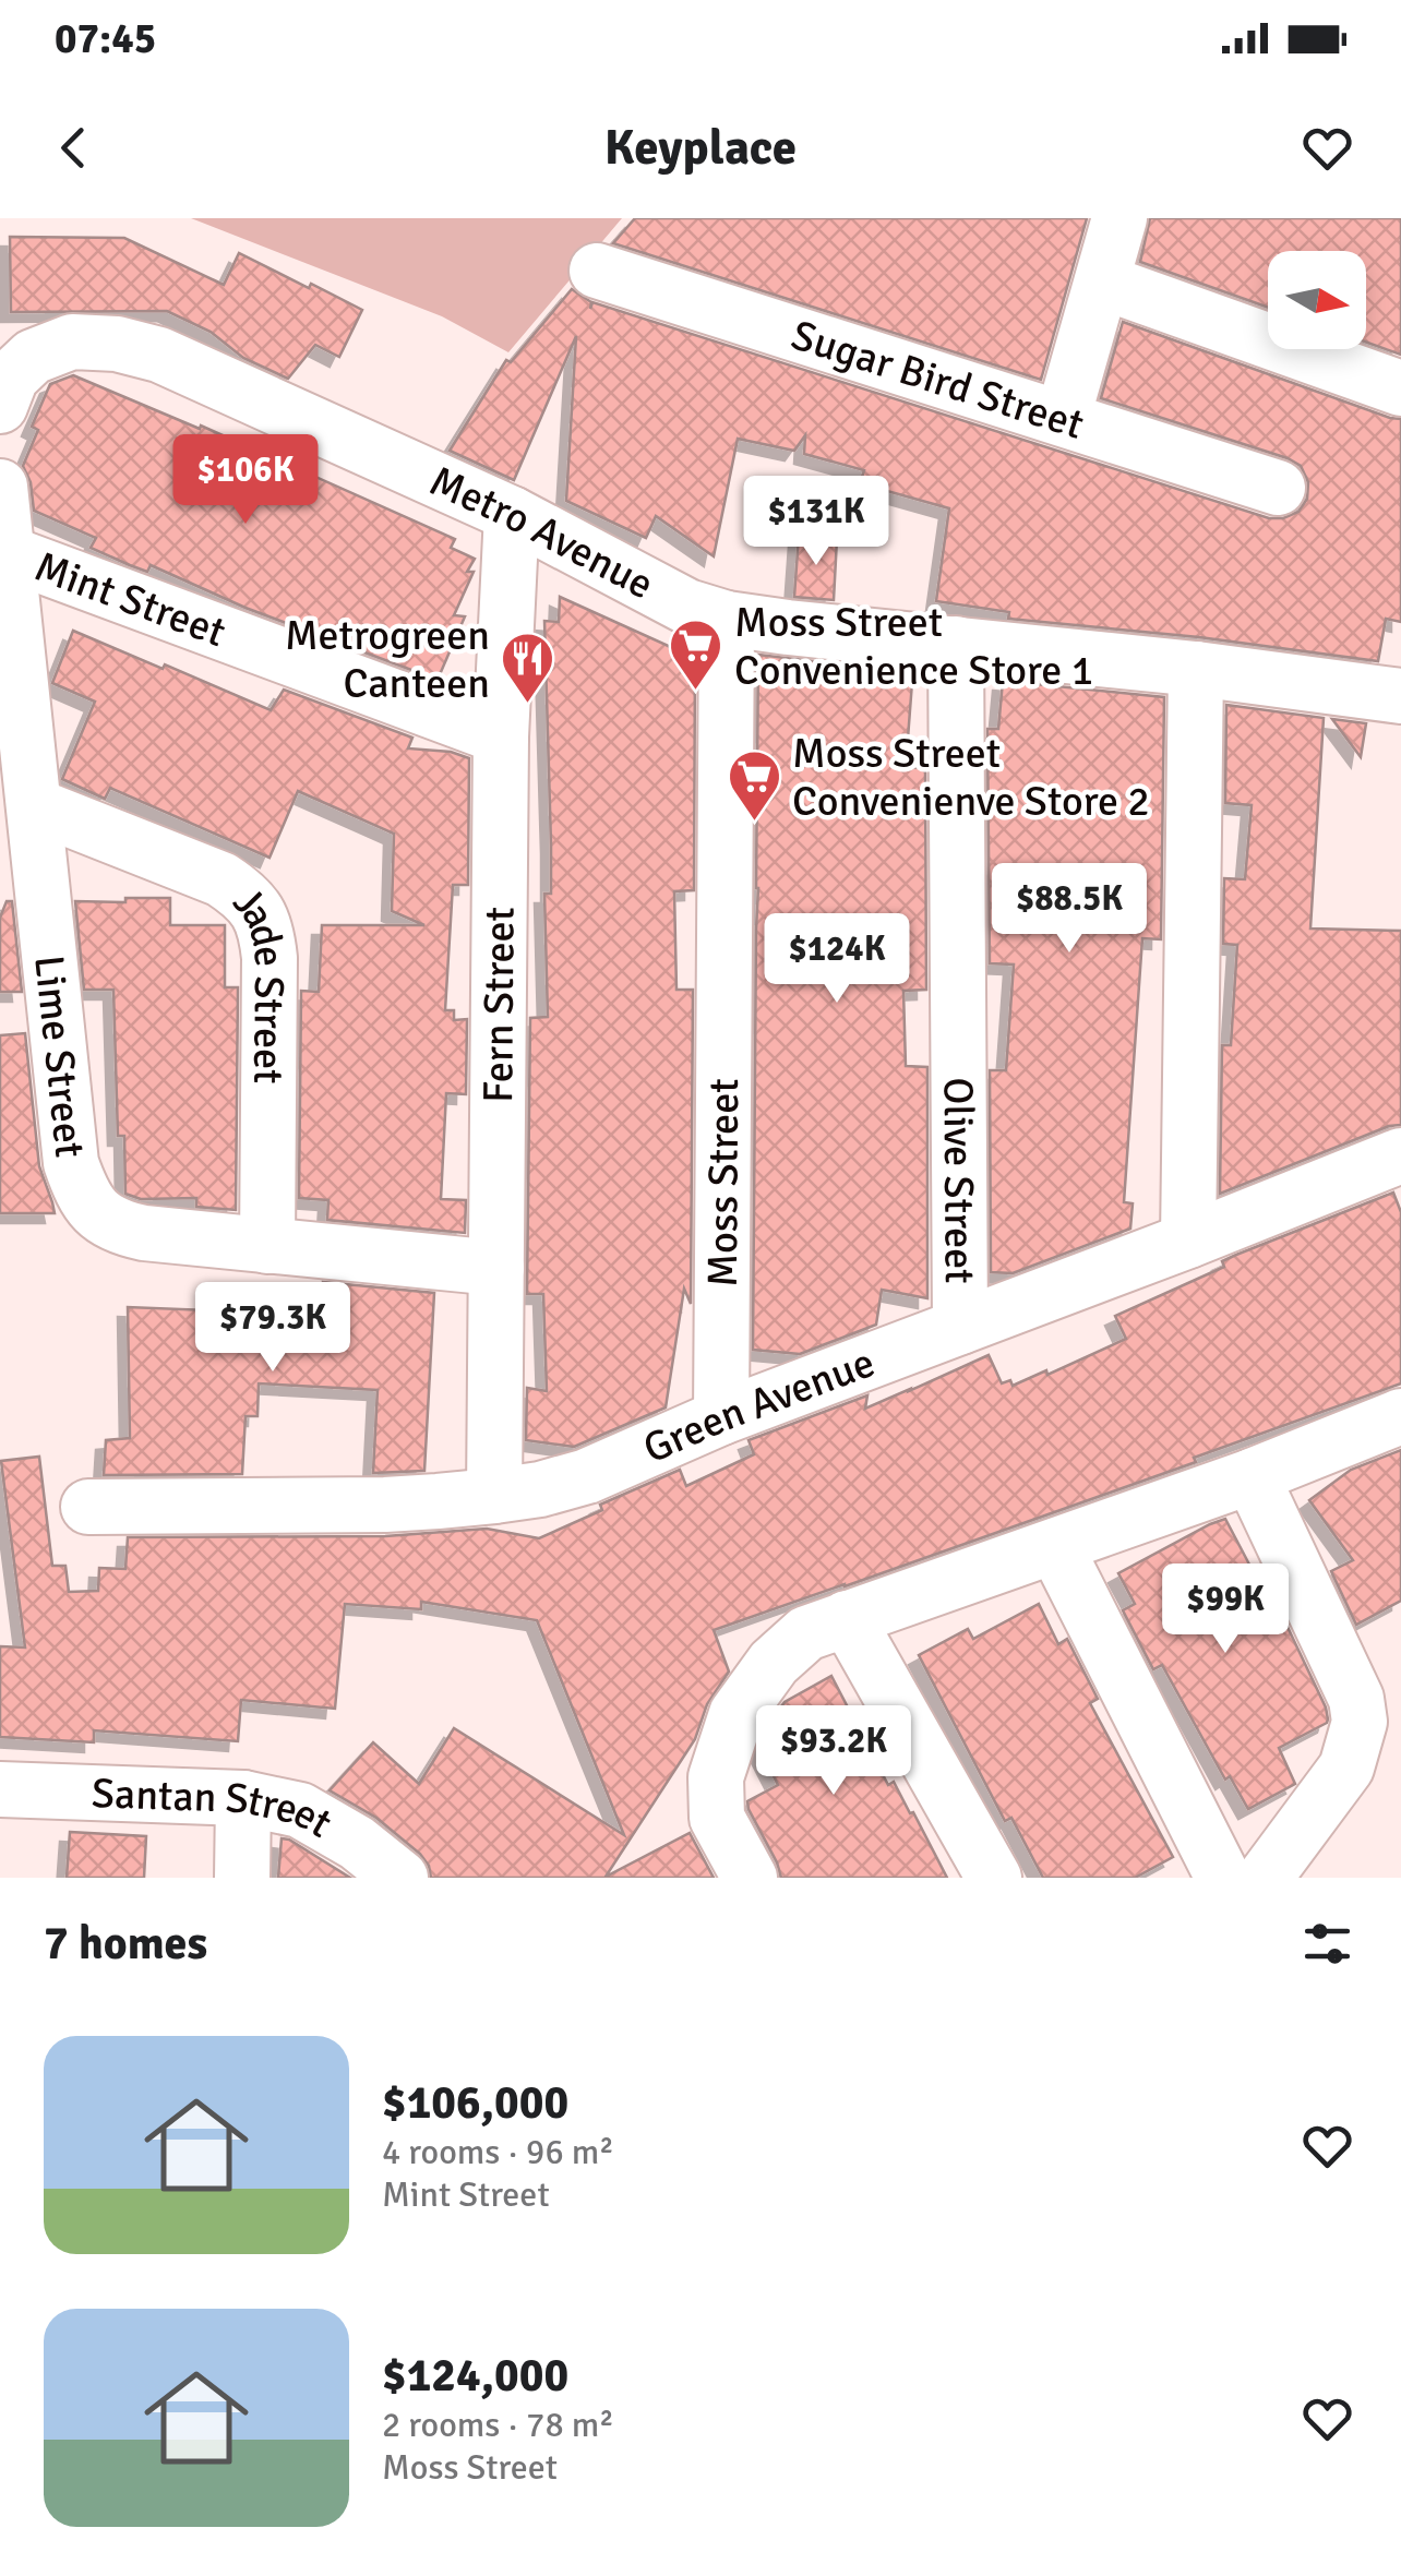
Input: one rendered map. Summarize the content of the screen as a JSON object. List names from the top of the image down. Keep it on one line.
{"streets":{"street":["Sugar Bird Street","Metro Avenue","Mint Street","Jade Street","Fern Street","Lime Street","Moss Street","Olive Street","Green Avenue","Santan Street"]},"crossings":[["Metro Avenue","Fern Street"],["Metro Avenue","Moss Street"],["Metro Avenue","Olive Street"],["Mint Street","Fern Street"],["Mint Street","Lime Street"],["Jade Street","Lime Street"],["Fern Street","Lime Street"],["Fern Street","Green Avenue"],["Moss Street","Green Avenue"],["Olive Street","Green Avenue"]],"places":{"supermarket":["Moss Street Convenience Store 1","Moss Street Convenienve Store 2"],"restaurant":["Metrogreen Canteen"]},"north":"right","page":{"status":"07:45","header":"Keyplace","price":["$106K","$131K","$88.5K","$124K","$79.3K","$99K","$93.2K"],"heading":"7 homes","list":[{"name":"$106,000","note":"4 rooms · 96 m² · Mint Street"},{"name":"$124,000","note":"2 rooms · 78 m² · Moss Street"}]}}
